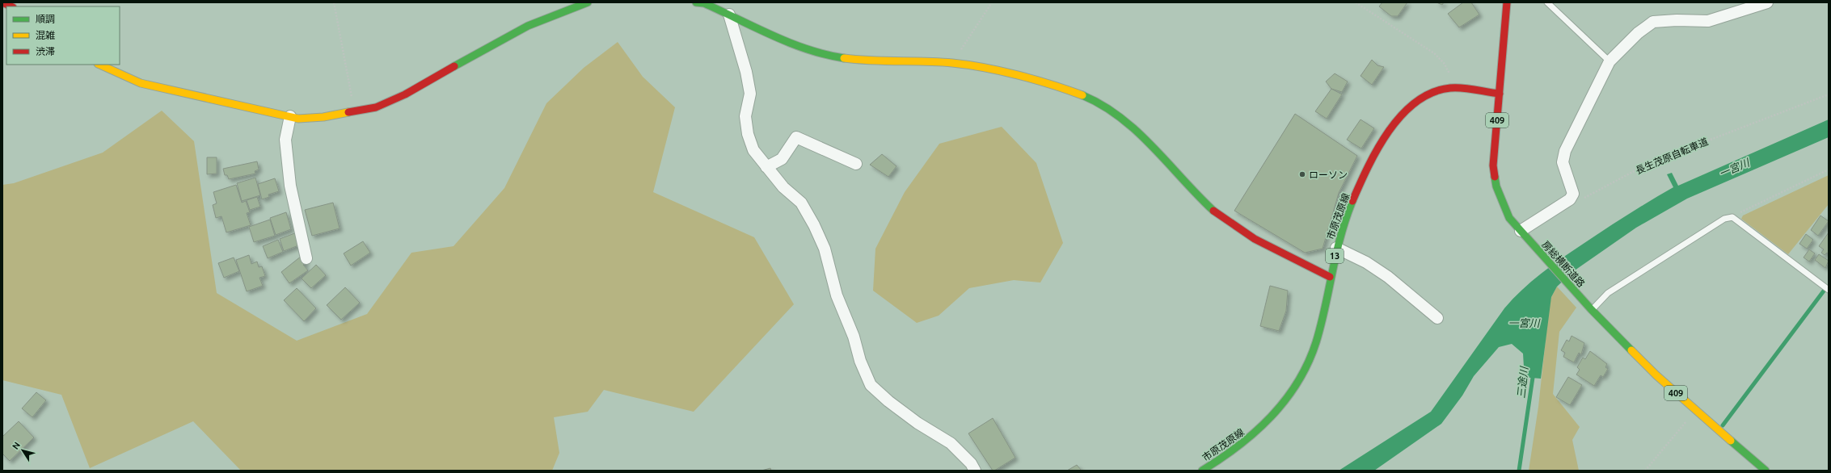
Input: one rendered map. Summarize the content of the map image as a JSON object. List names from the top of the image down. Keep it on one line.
{"streets":{"main road":["409","市原茂原線","13","房総横断道路"],"path":["長生茂原自転車道"]},"crossings":[["市原茂原線","房総横断道路"]],"water":["一宮川","三途川"],"places":["ローソン"],"legend":["順調","混雑","渋滞"],"north":"top left"}
